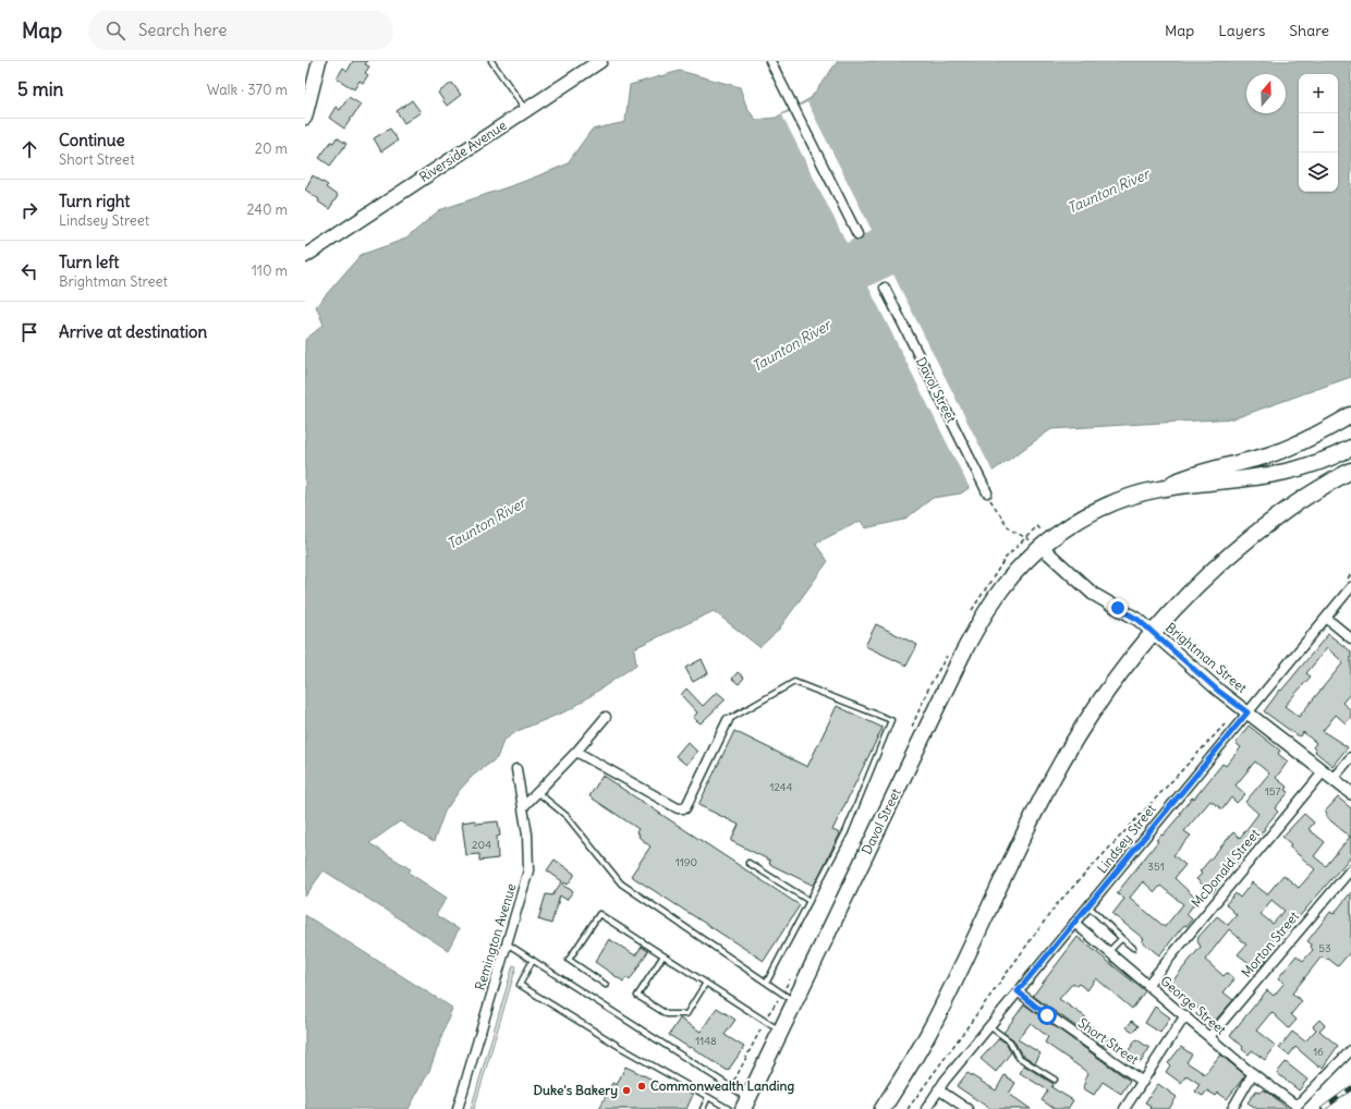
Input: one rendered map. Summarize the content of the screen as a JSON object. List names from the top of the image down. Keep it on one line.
{"streets":{"highway":["Davol Street"],"main road":["Riverside Avenue","Brightman Street"],"street":["Lindsey Street","McDonald Street","Remington Avenue","Morton Street","George Street","Short Street"]},"crossings":[["Davol Street","Brightman Street"],["Brightman Street","Lindsey Street"],["Brightman Street","McDonald Street"],["Lindsey Street","George Street"],["Lindsey Street","Short Street"],["McDonald Street","George Street"],["Morton Street","George Street"]],"water":["Taunton River"],"places":["Commonwealth Landing","Duke's Bakery"],"house_numbers":["1244","157","204","1190","351","53","1148","16"],"north":"top","page":{"header":"Map","search":"Search here","nav":["Map","Layers","Share"],"heading":["5 min","Walk · 370 m"],"map_buttons":["+","−"],"list":[["Continue","Short Street","20 m"],["Turn right","Lindsey Street","240 m"],["Turn left","Brightman Street","110 m"],"Arrive at destination"]}}
